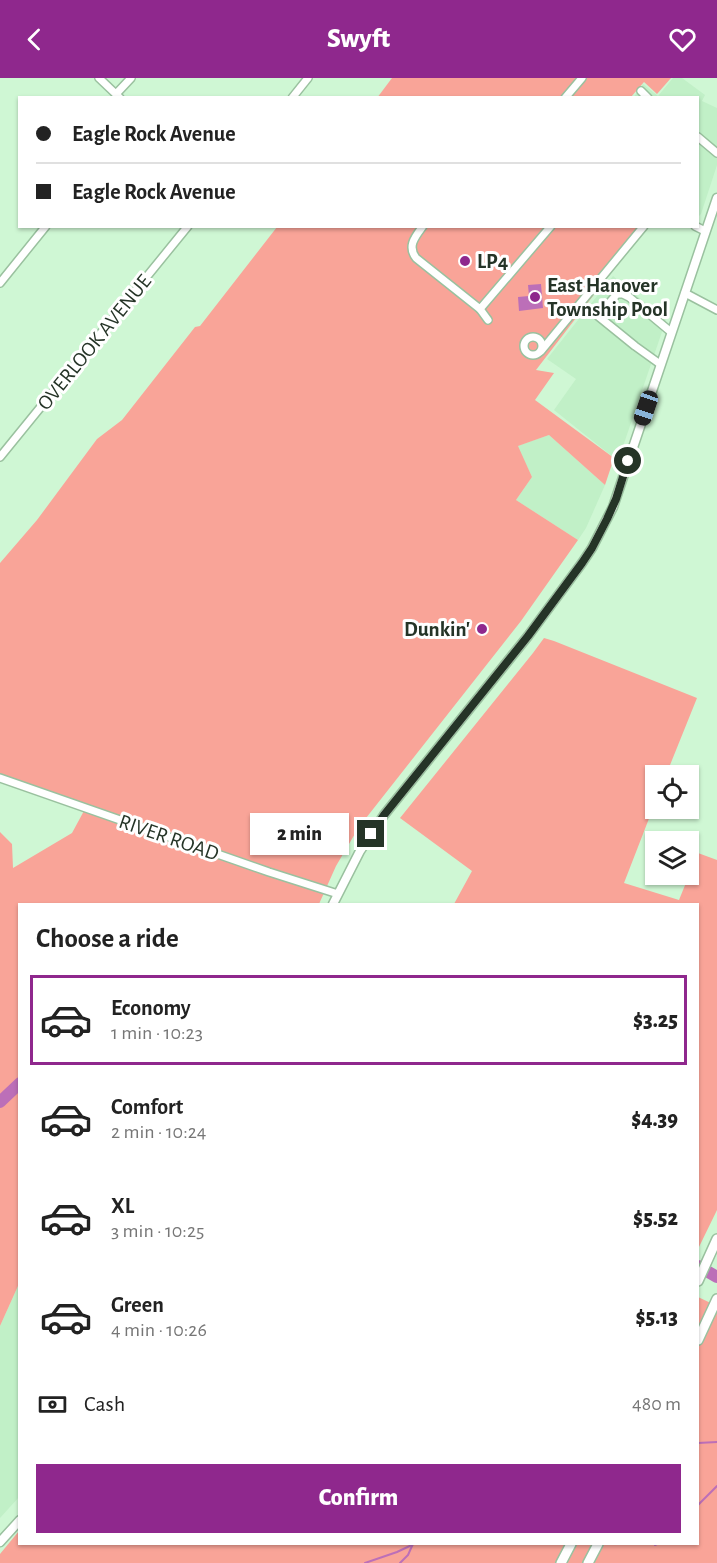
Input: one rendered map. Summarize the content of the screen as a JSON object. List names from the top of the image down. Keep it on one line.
{"streets":{"street":["OVERLOOK AVENUE","RIVER ROAD"]},"places":["LP4","East Hanover Township Pool","Dunkin'"],"page":{"header":"Swyft","banner":["Eagle Rock Avenue","Eagle Rock Avenue"],"bubble":"2 min","heading":"Choose a ride","list":[{"name":"Economy","note":"1 min · 10:23","value":"$3.25"},{"name":"Comfort","note":"2 min · 10:24","value":"$4.39"},{"name":"XL","note":"3 min · 10:25","value":"$5.52"},{"name":"Green","note":"4 min · 10:26","value":"$5.13"}],"pay":["Cash","480 m"],"buttons":"Confirm"}}
